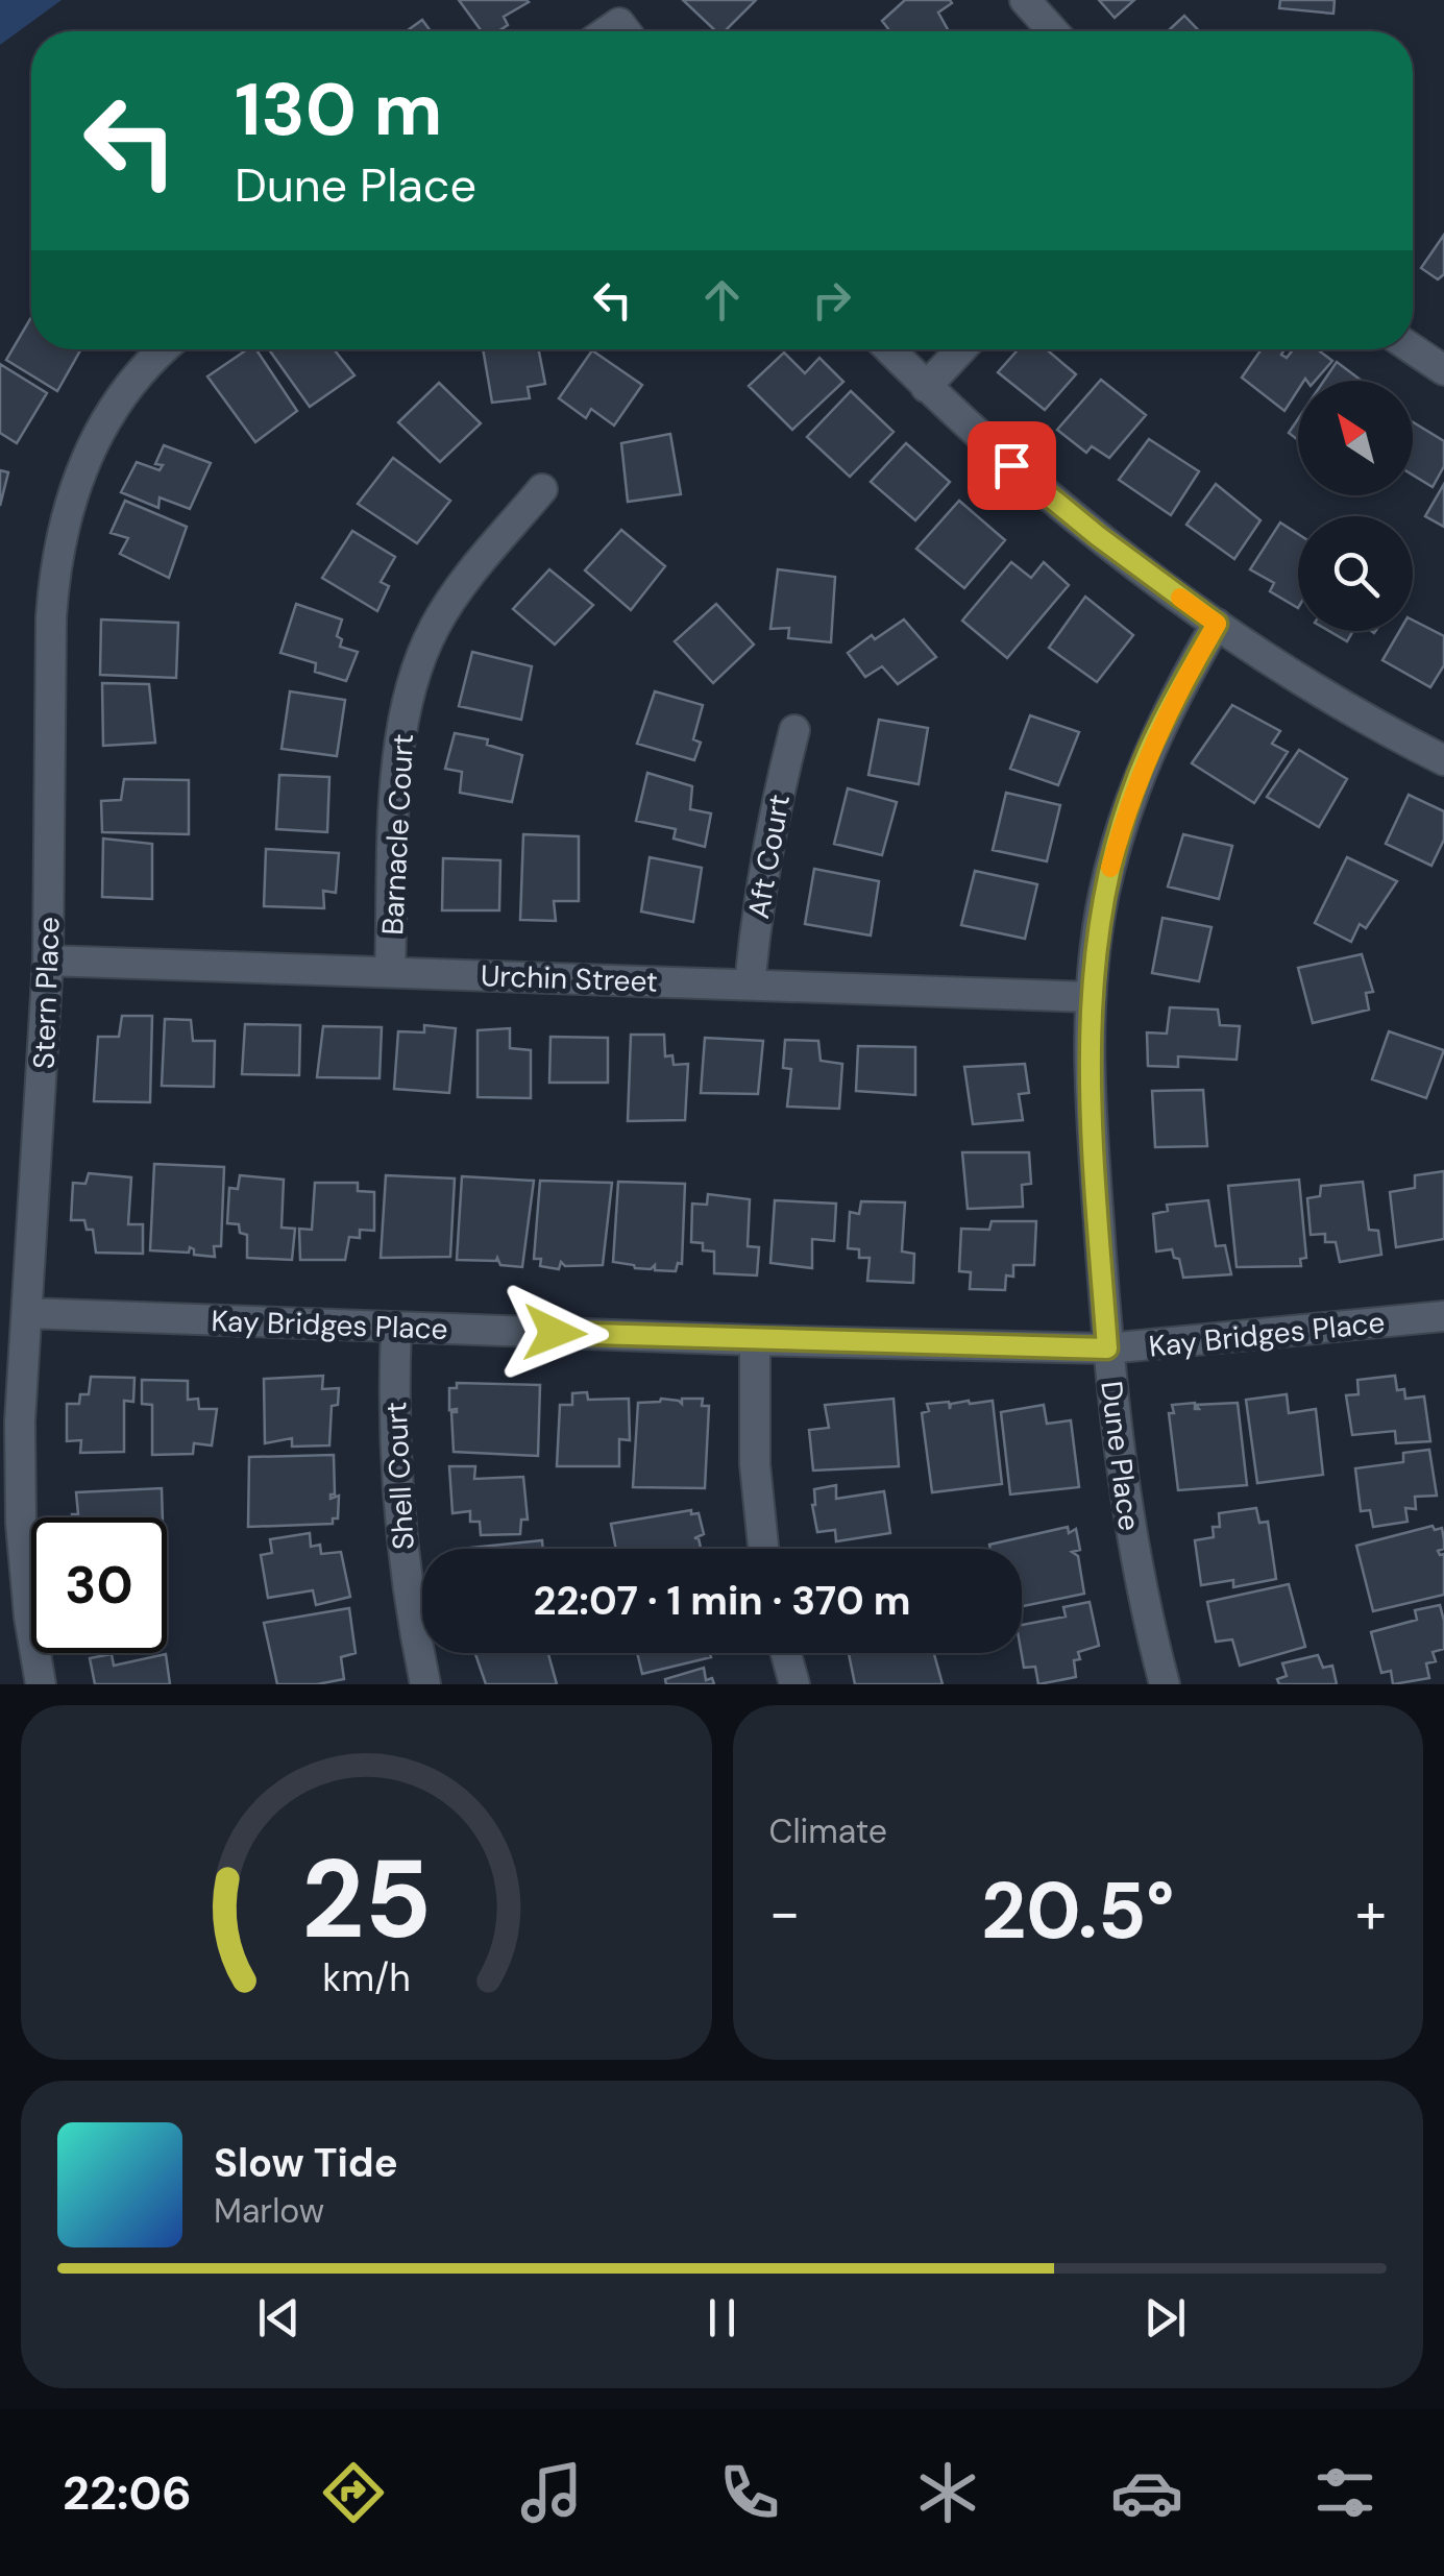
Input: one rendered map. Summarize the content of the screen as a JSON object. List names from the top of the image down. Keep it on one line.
{"streets":{"street":["Barnacle Court","Aft Court","Urchin Street","Stern Place","Kay Bridges Place","Dune Place","Shell Court"]},"crossings":[["Barnacle Court","Urchin Street"],["Aft Court","Urchin Street"],["Urchin Street","Stern Place"],["Urchin Street","Dune Place"],["Stern Place","Kay Bridges Place"],["Kay Bridges Place","Dune Place"],["Kay Bridges Place","Shell Court"]],"north":"top left","page":{"turn":["130 m","Dune Place"],"limit":"30","trip":"22:07 · 1 min · 370 m","tile":"Climate","heat":["−","20.5°","+"],"song":["Slow Tide","Marlow"],"tabs":"22:06","gauge":["25","km/h"]}}
